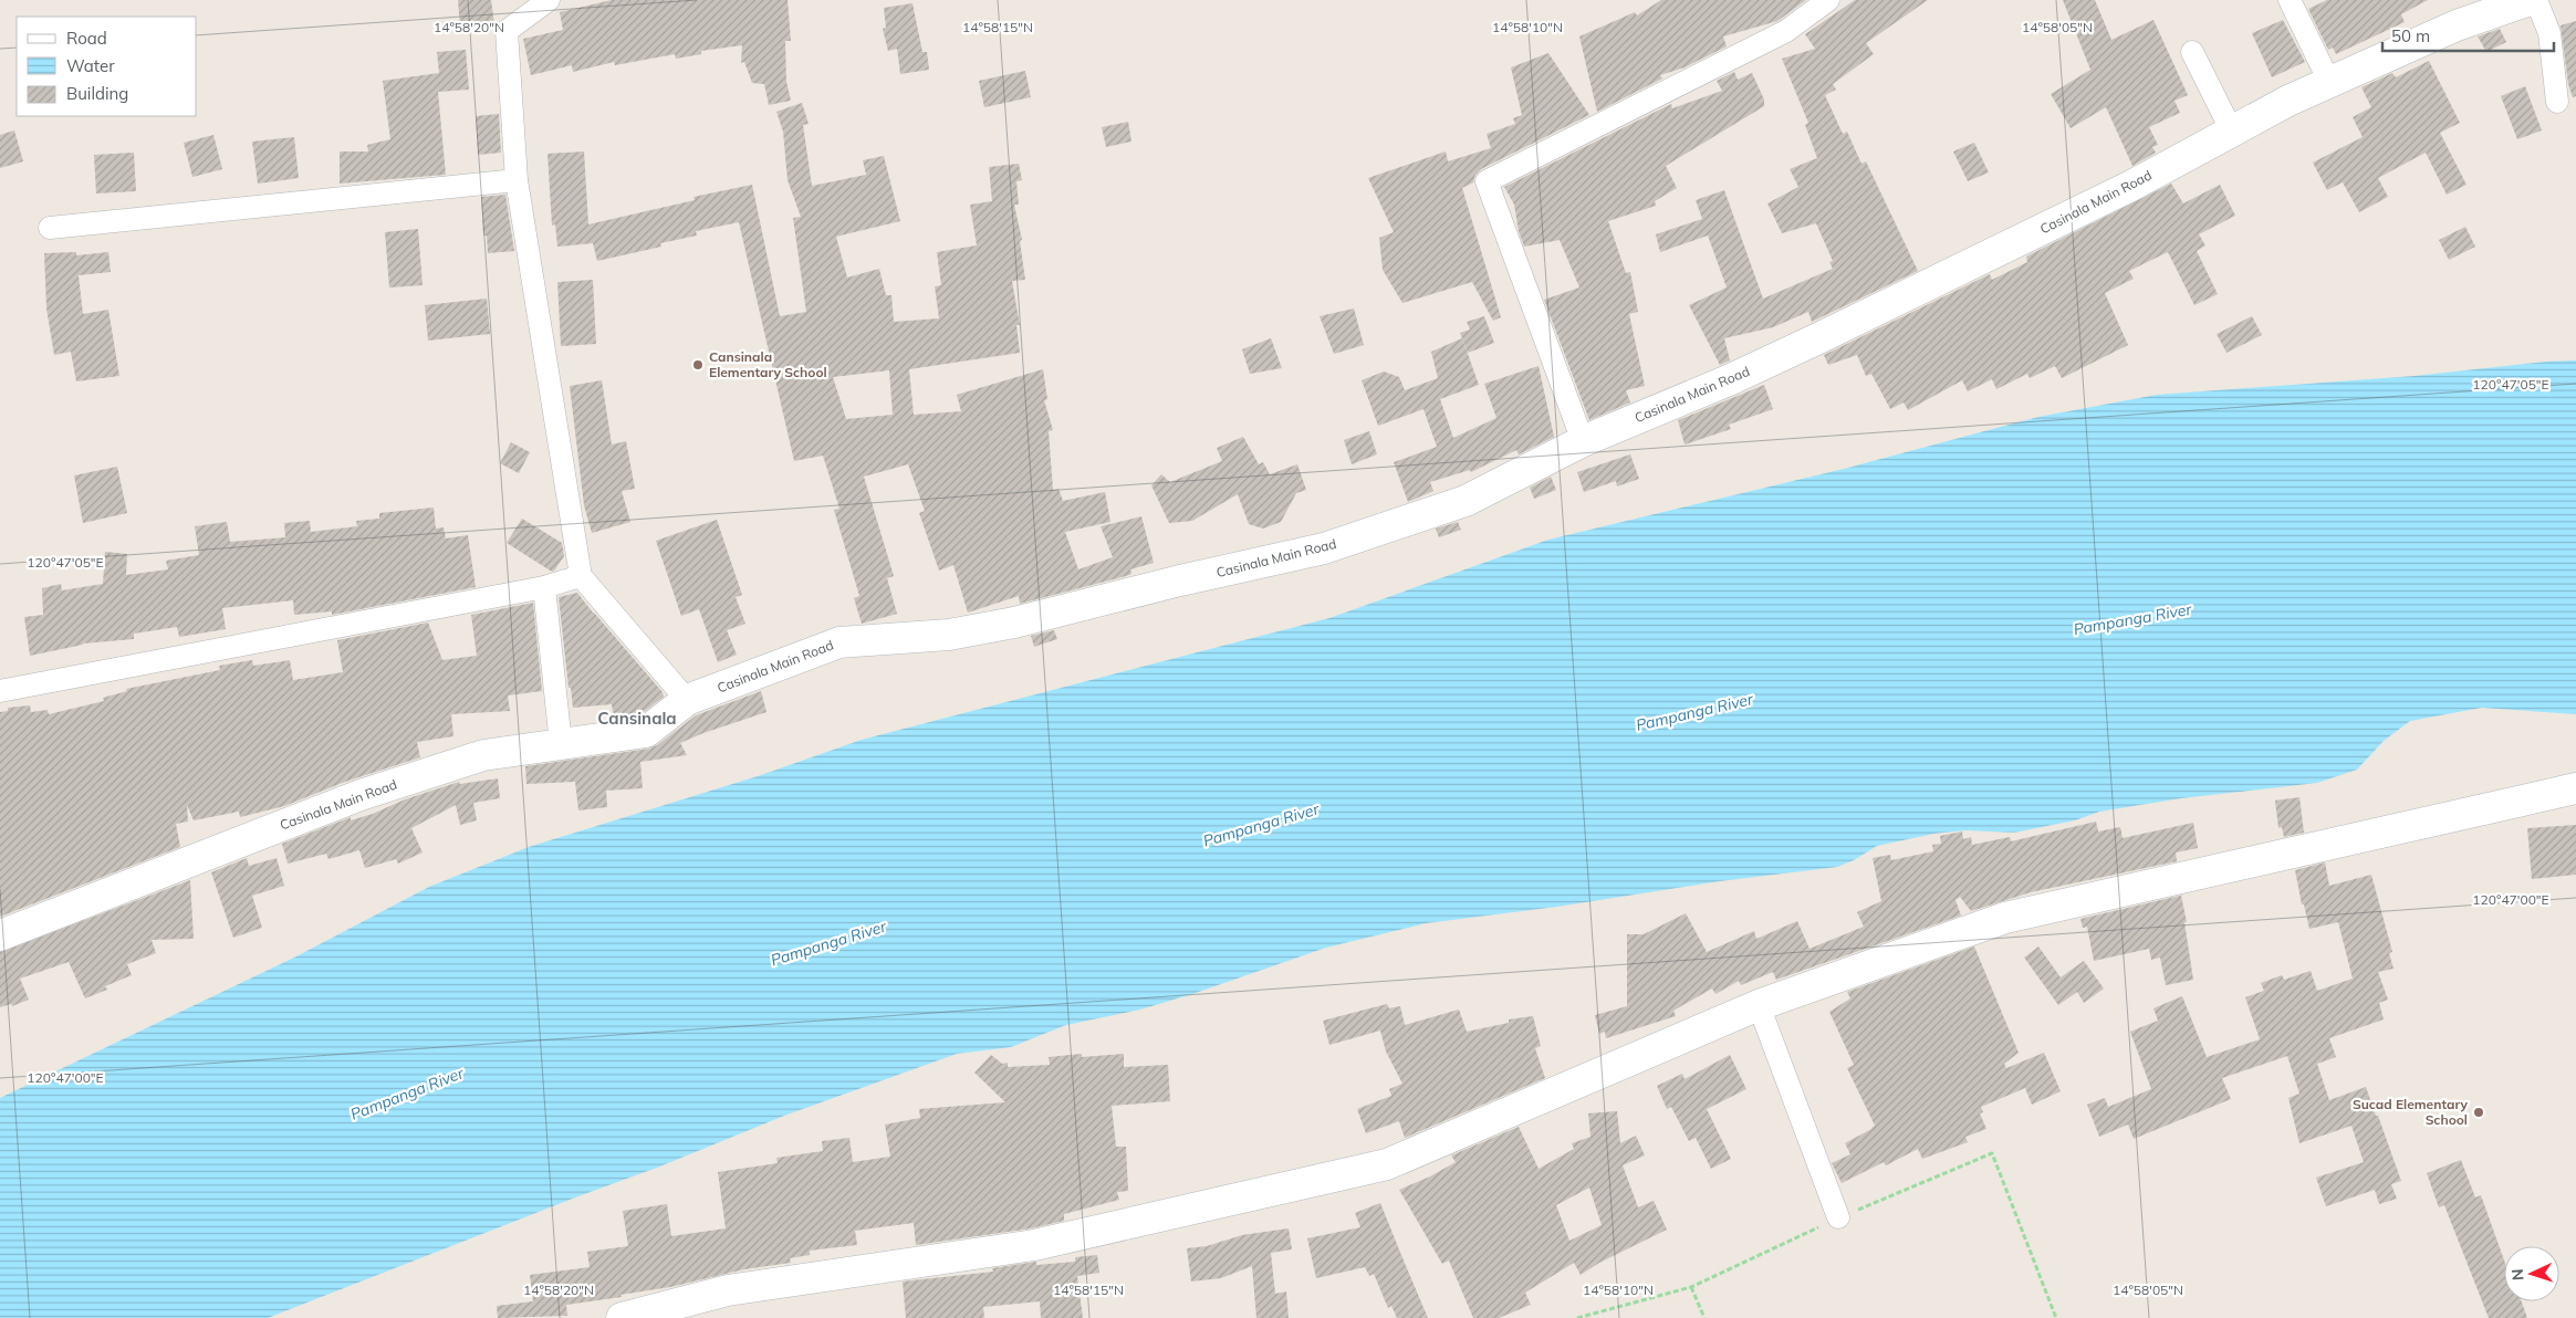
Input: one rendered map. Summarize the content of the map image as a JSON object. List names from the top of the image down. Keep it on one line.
{"streets":{"street":["Casinala Main Road"]},"districts":["Cansinala"],"water":["Pampanga River"],"places":["Cansinala Elementary School","Sucad Elementary School"],"legend":["Road","Water","Building"],"scale_bar":"50 m","north":"left","coordinates":["14°58'20\"N","14°58'15\"N","14°58'10\"N","14°58'05\"N","120°47'05\"E","120°47'00\"E"]}
